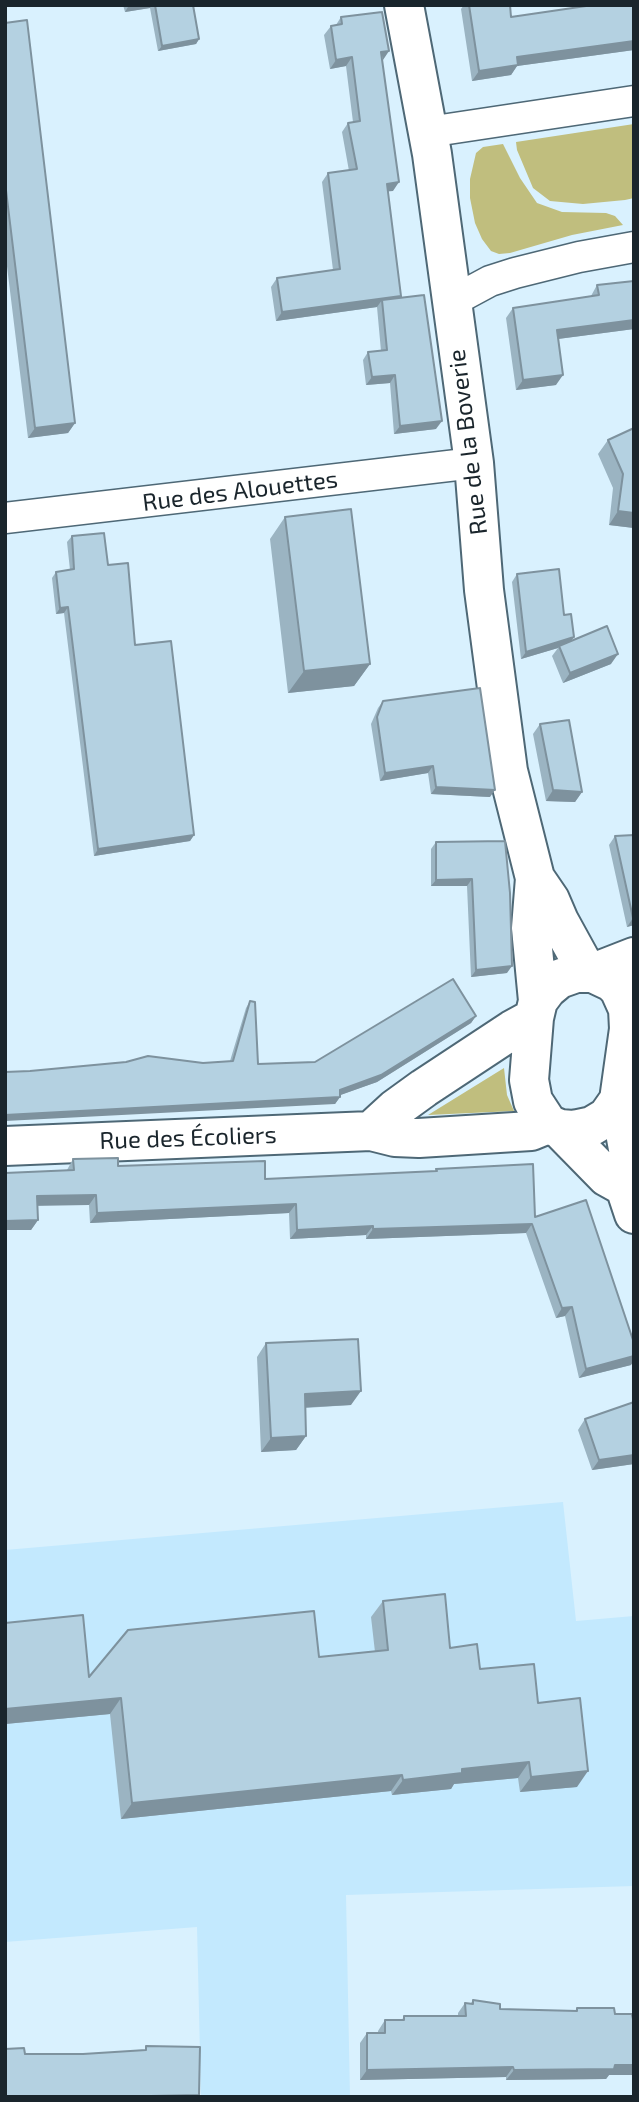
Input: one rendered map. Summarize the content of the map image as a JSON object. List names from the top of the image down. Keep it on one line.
{"streets":{"street":["Rue de la Boverie","Rue des Alouettes","Rue des Écoliers"]},"crossings":[["Rue de la Boverie","Rue des Alouettes"],["Rue de la Boverie","Rue des Écoliers"]]}
